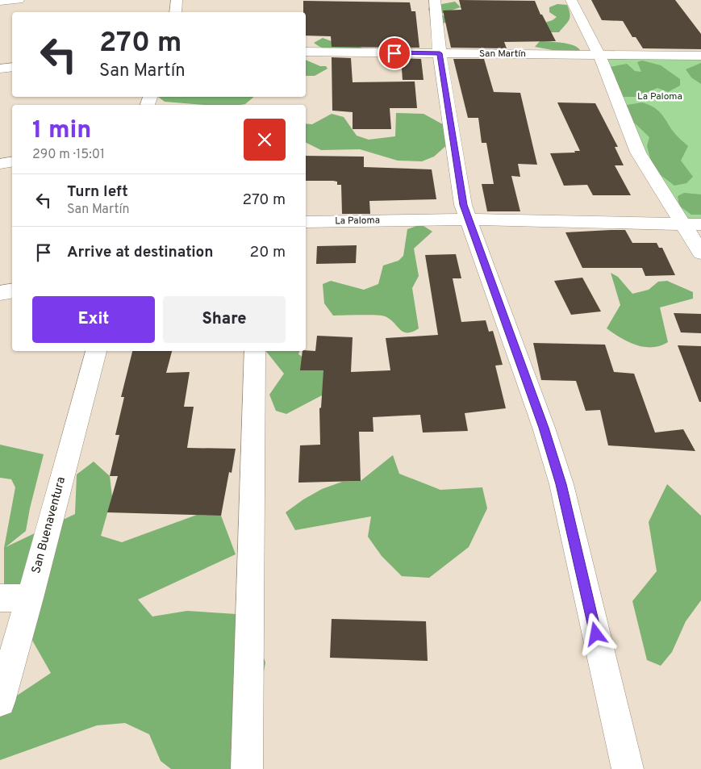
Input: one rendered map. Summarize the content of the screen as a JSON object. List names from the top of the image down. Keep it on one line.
{"streets":{"street":["San Martín","La Paloma","San Buenaventura"]},"parks":["La Paloma"],"page":{"turn":["270 m","San Martín"],"heading":["1 min","290 m · 15:01"],"list":[{"name":"Turn left","note":"San Martín","value":"270 m"},{"name":"Arrive at destination","value":"20 m"}],"buttons":["Exit","Share"]}}
